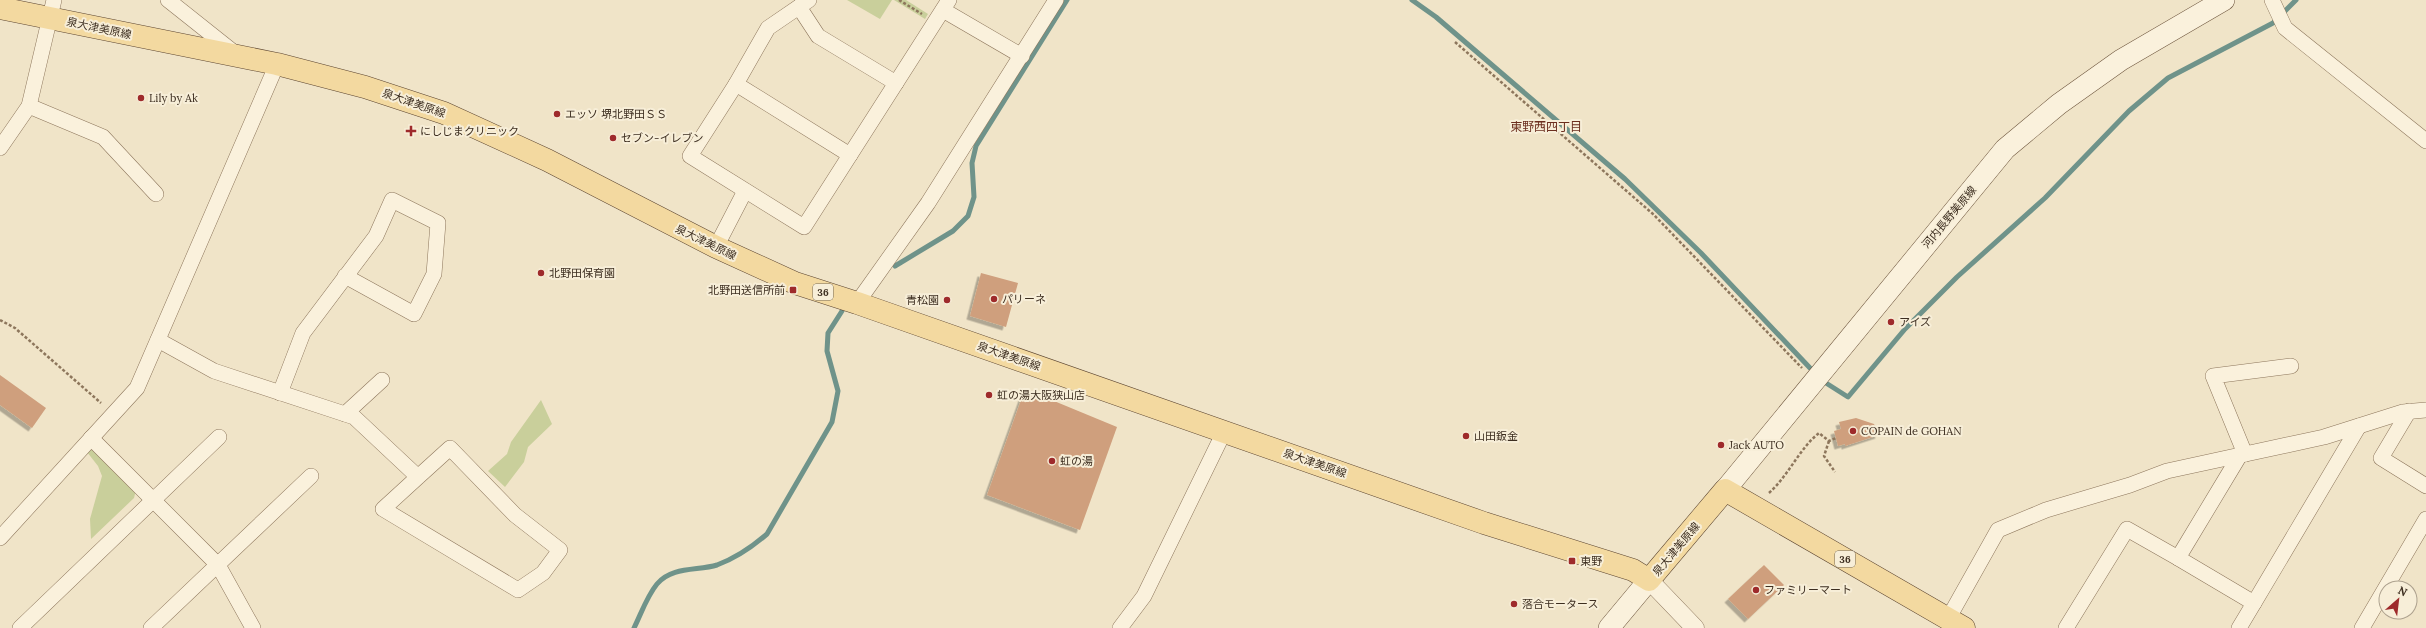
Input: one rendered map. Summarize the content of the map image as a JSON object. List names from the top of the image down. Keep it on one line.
{"streets":{"main road":["泉大津美原線","河内長野美原線","36"]},"crossings":[["泉大津美原線","河内長野美原線"],["泉大津美原線","36"],["河内長野美原線","36"]],"districts":["東野西四丁目"],"places":{"other":["Lily by Ak","エッソ 堺北野田ＳＳ","セブン-イレブン","北野田保育園","パリーネ","青松園","アイズ","虹の湯大阪狭山店","COPAIN de GOHAN","山田鈑金","Jack AUTO","虹の湯","ファミリーマート","落合モータース"],"health":["にしじまクリニック"],"transit":["北野田送信所前","東野"]},"north":"top right"}
